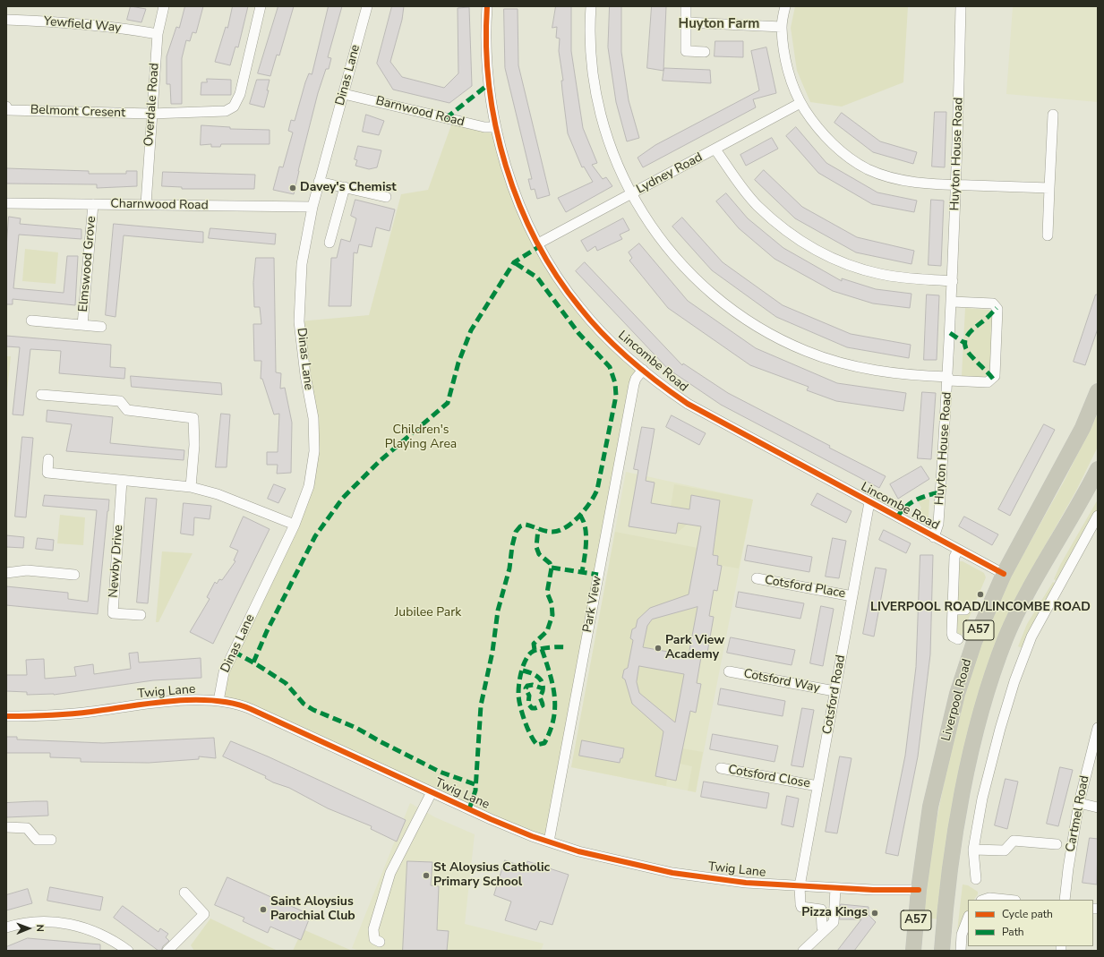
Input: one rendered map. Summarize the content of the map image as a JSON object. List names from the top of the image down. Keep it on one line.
{"streets":{"highway":["A57","Liverpool Road"],"street":["Yewfield Way","Dinas Lane","Overdale Road","Belmont Cresent","Barnwood Road","Huyton House Road","Lydney Road","Charnwood Road","Elmswood Grove","Lincombe Road","Newby Drive","Cotsford Place","Park View","Cotsford Way","Twig Lane","Cotsford Road","Cotsford Close","Cartmel Road"]},"crossings":[["Yewfield Way","Overdale Road"],["Dinas Lane","Barnwood Road"],["Dinas Lane","Charnwood Road"],["Dinas Lane","Twig Lane"],["Overdale Road","Belmont Cresent"],["Overdale Road","Charnwood Road"],["Barnwood Road","Lincombe Road"],["Huyton House Road","Lincombe Road"],["Lydney Road","Lincombe Road"],["Charnwood Road","Elmswood Grove"],["Lincombe Road","Park View"],["Lincombe Road","Cotsford Road"],["Lincombe Road","Liverpool Road"],["Cotsford Place","Cotsford Road"],["Park View","Twig Lane"],["Cotsford Way","Cotsford Road"],["Twig Lane","Cotsford Road"],["Twig Lane","Liverpool Road"],["Cotsford Road","Cotsford Close"]],"districts":["Huyton Farm"],"parks":["Children's Playing Area","Jubilee Park"],"places":["Davey's Chemist","LIVERPOOL ROAD/LINCOMBE ROAD","Park View Academy","St Aloysius Catholic Primary School","Saint Aloysius Parochial Club","Pizza Kings"],"legend":["Cycle path","Path"],"north":"right"}
